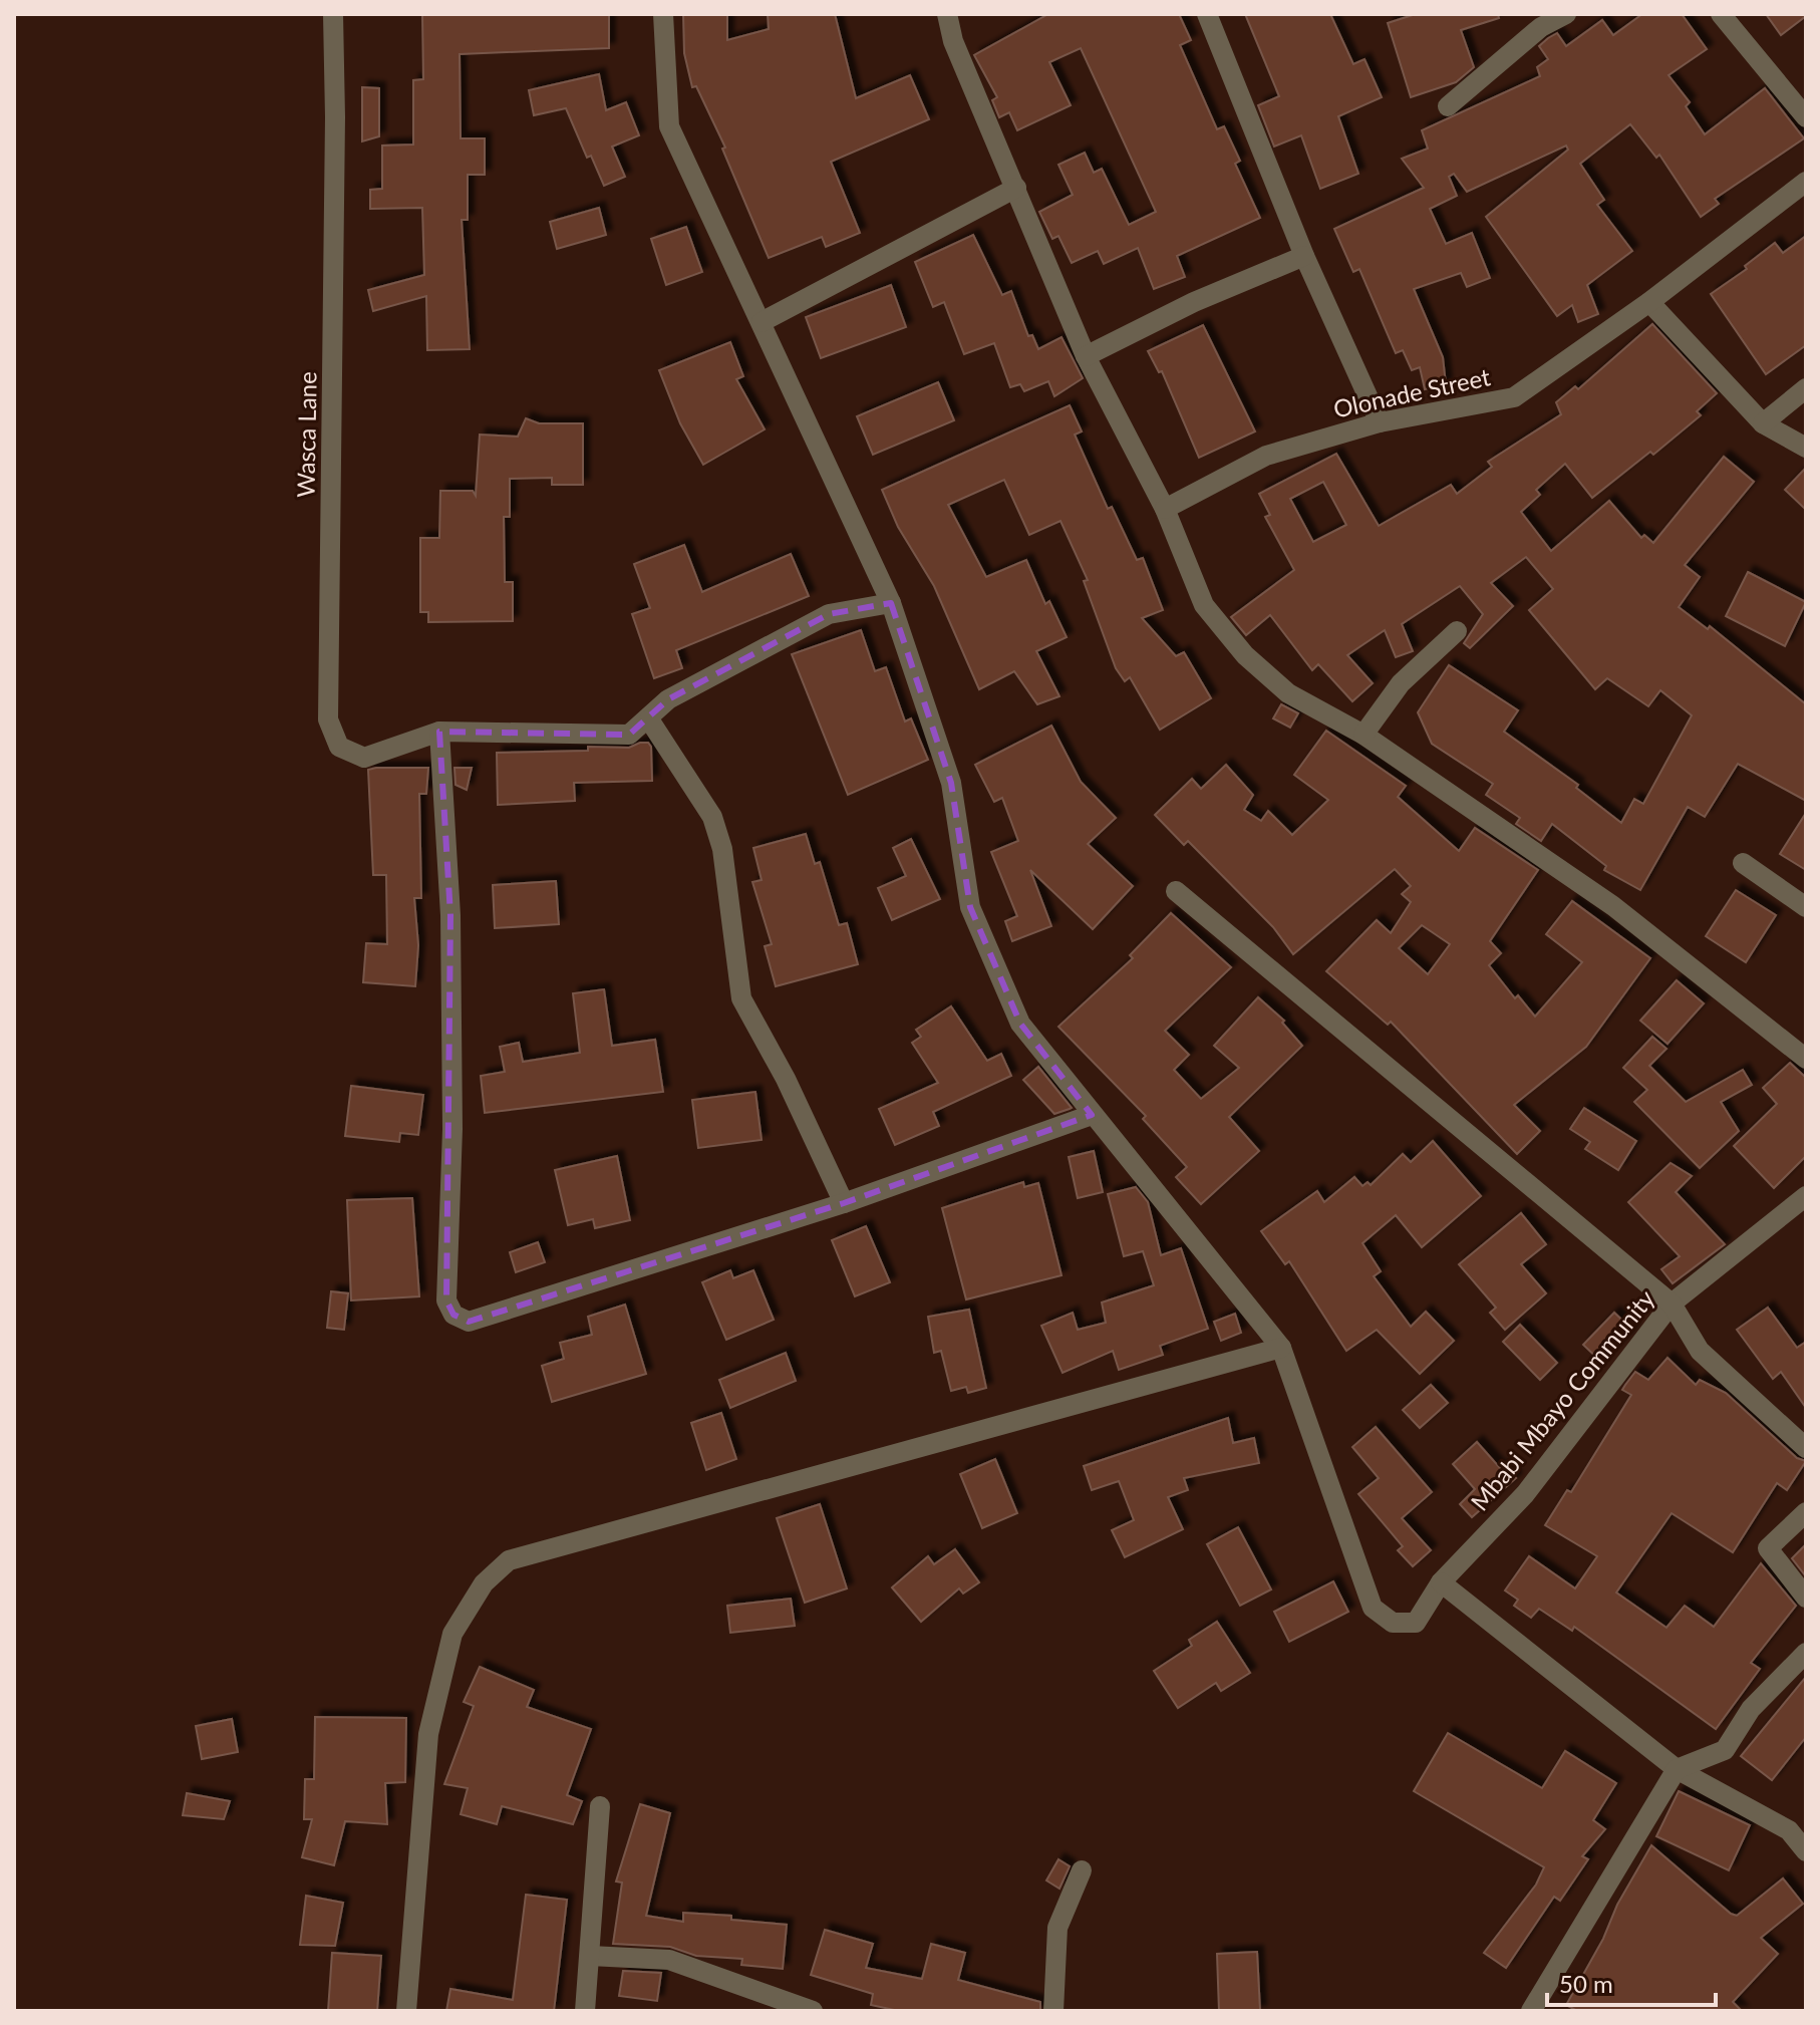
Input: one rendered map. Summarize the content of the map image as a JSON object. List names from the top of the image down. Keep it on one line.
{"streets":{"street":["Olonade Street","Wasca Lane","Mbabi Mbayo Community"]},"scale_bar":"50 m"}
